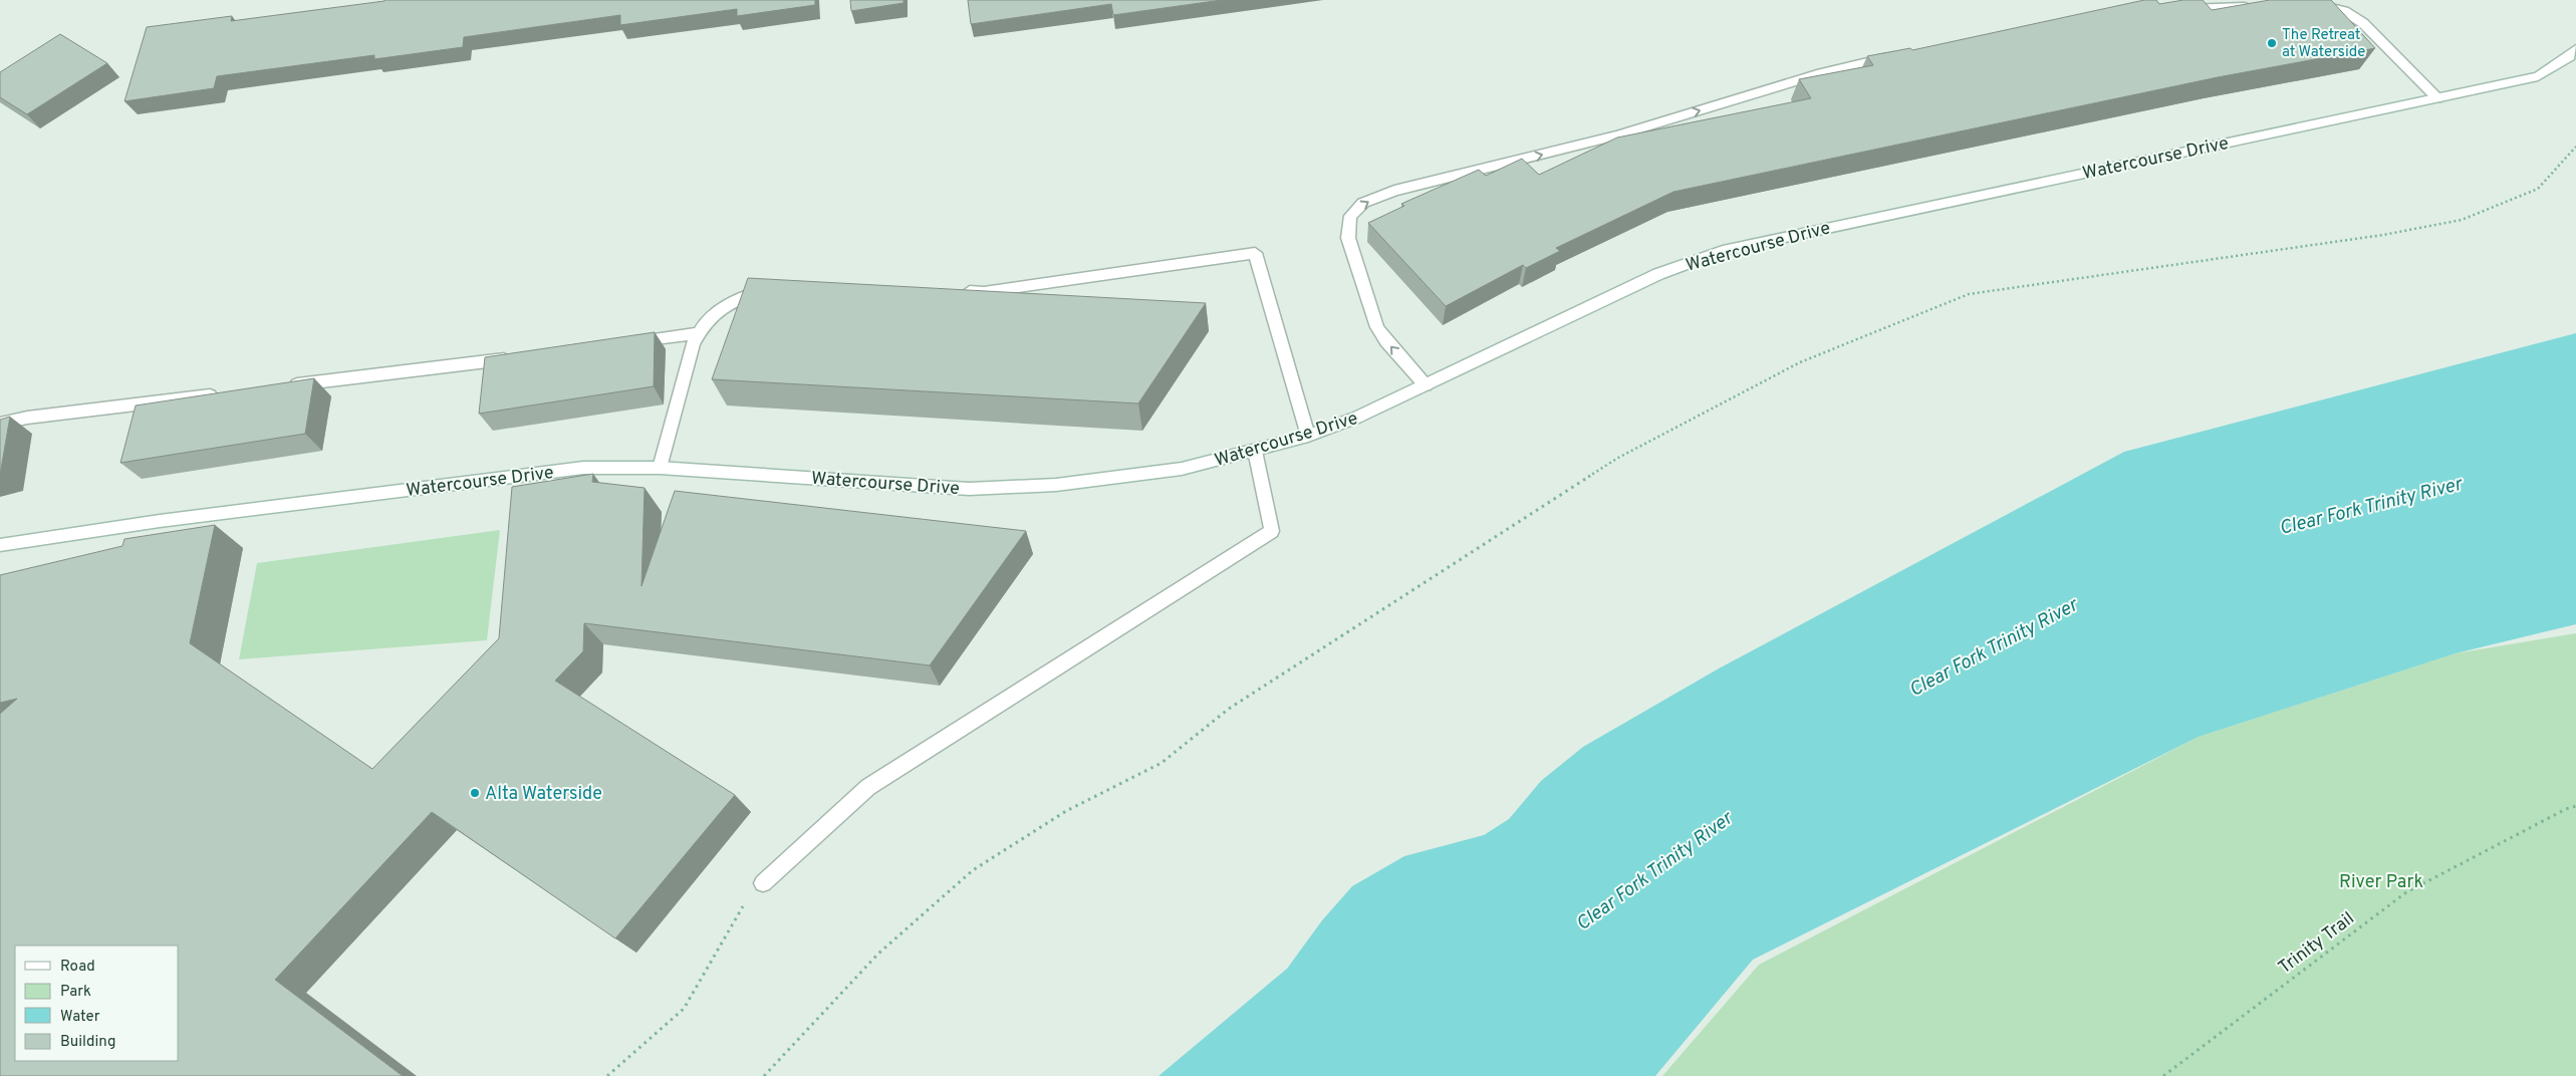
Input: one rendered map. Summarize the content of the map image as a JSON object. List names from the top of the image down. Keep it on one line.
{"streets":{"street":["Watercourse Drive"],"path":["Trinity Trail"]},"water":["Clear Fork Trinity River"],"parks":["River Park"],"places":["The Retreat at Waterside","Alta Waterside"],"legend":["Road","Park","Water","Building"]}
